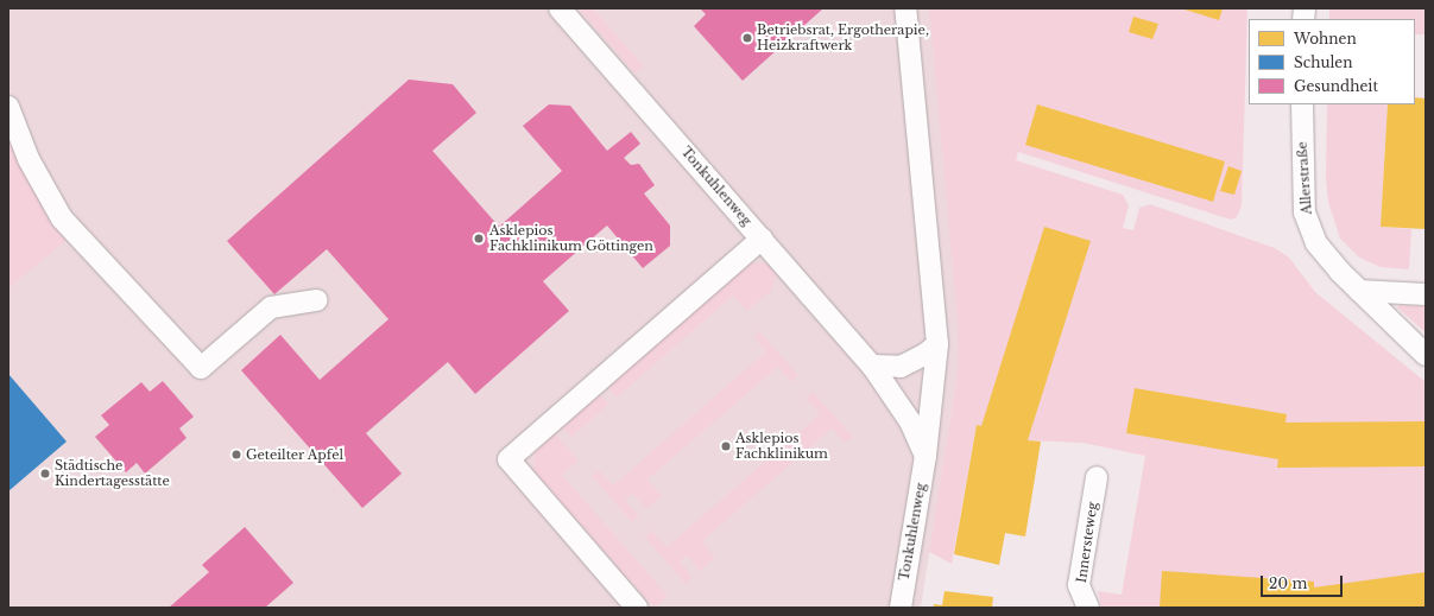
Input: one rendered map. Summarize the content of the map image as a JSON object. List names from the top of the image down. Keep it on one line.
{"streets":{"street":["Allerstraße","Tonkuhlenweg","Innersteweg"]},"places":["Betriebsrat, Ergotherapie, Heizkraftwerk","Asklepios Fachklinikum Göttingen","Asklepios Fachklinikum","Geteilter Apfel","Städtische Kindertagesstätte"],"legend":["Wohnen","Schulen","Gesundheit"],"scale_bar":"20 m"}
